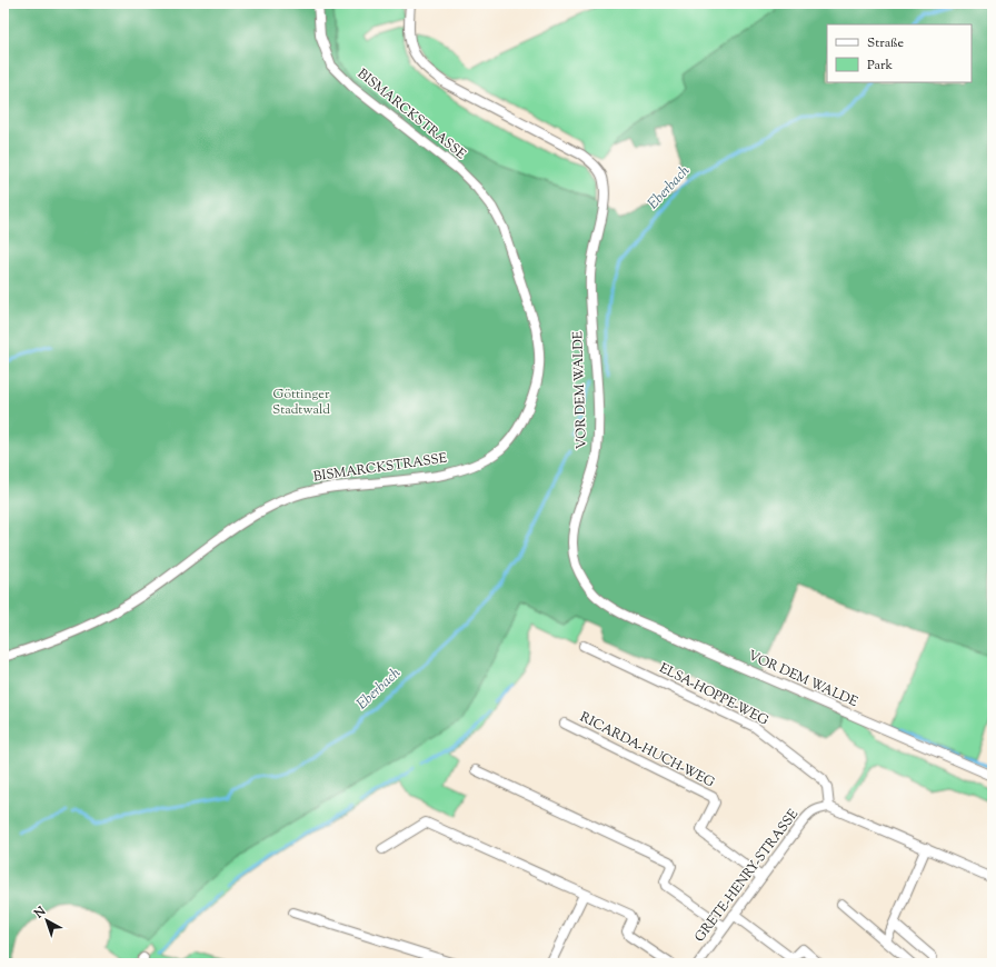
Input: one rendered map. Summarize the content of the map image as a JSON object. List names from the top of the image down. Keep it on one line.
{"streets":{"street":["BISMARCKSTRASSE","VOR DEM WALDE","ELSA-HOPPE-WEG","RICARDA-HUCH-WEG","GRETE-HENRY-STRASSE"]},"crossings":[["ELSA-HOPPE-WEG","GRETE-HENRY-STRASSE"],["RICARDA-HUCH-WEG","GRETE-HENRY-STRASSE"]],"water":["Eberbach"],"parks":["Göttinger Stadtwald"],"legend":["Straße","Park"],"north":"top left"}
